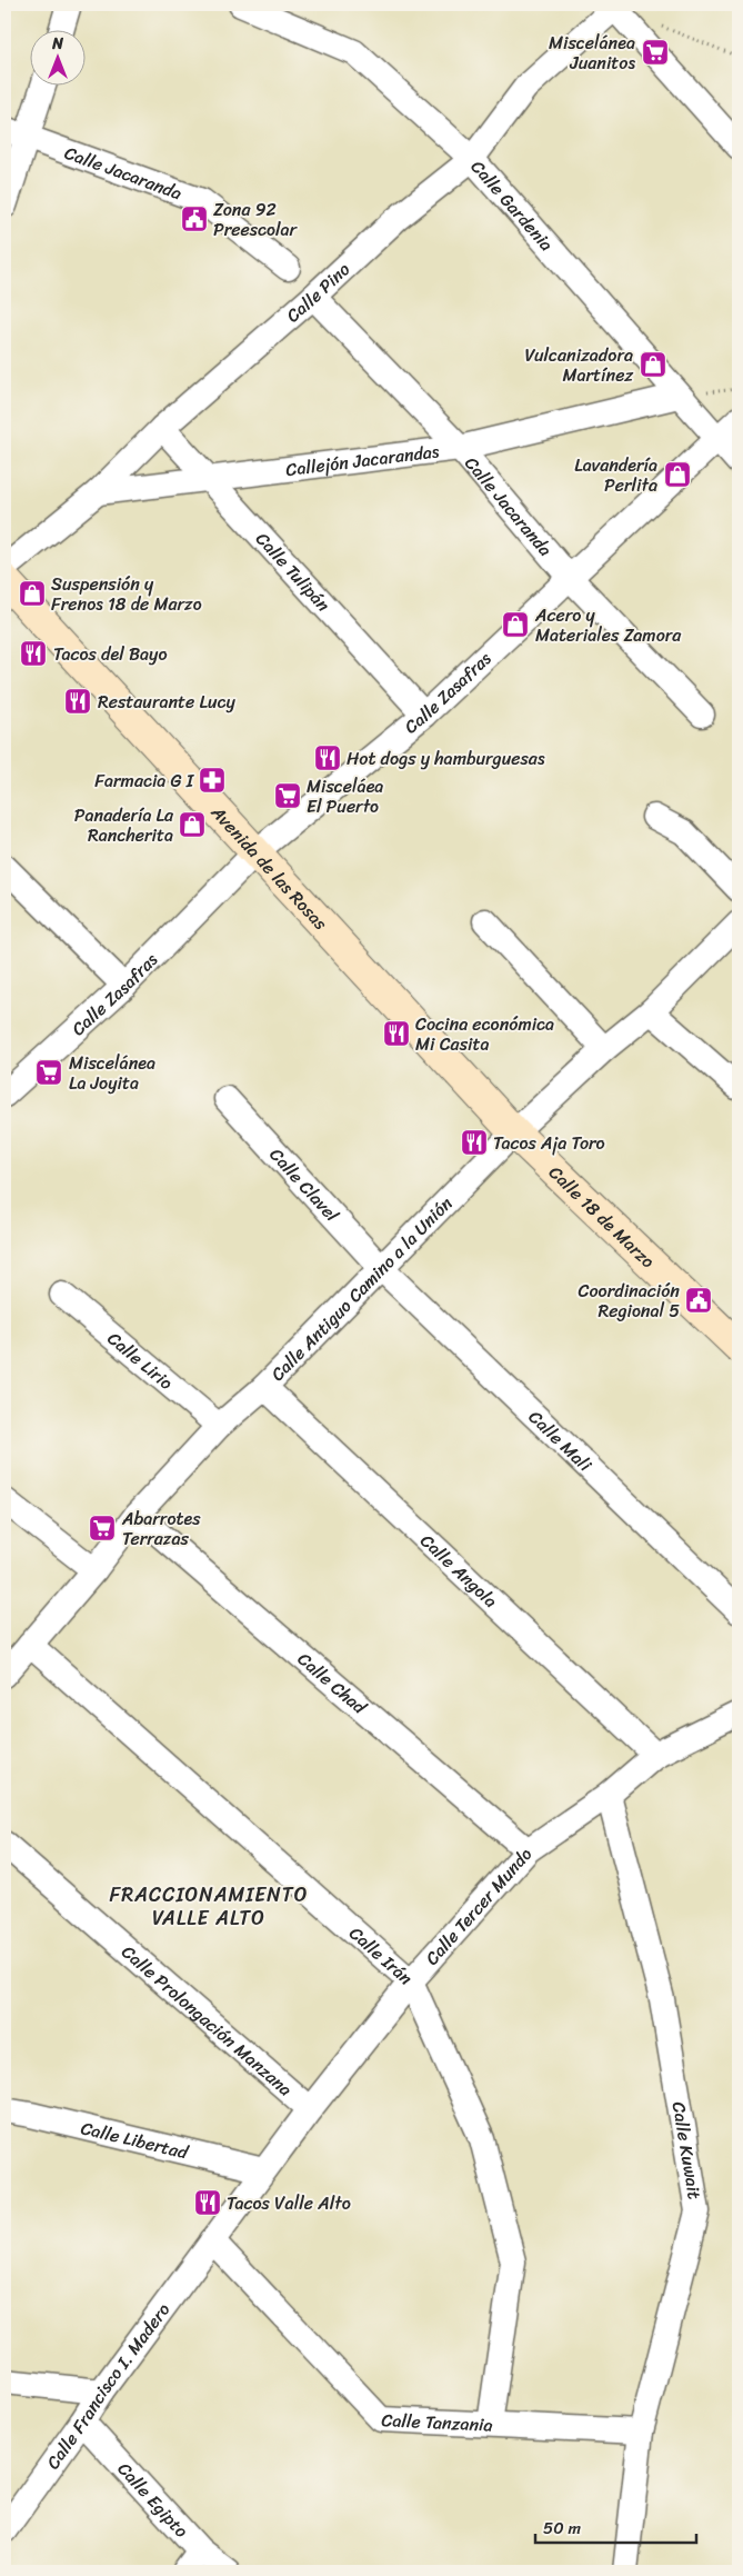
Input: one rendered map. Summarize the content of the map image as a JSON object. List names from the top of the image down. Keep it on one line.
{"streets":{"street":["Calle Jacaranda","Calle Gardenia","Calle Pino","Callejón Jacarandas","Calle Tulipán","Calle Zasafras","Avenida de las Rosas","Calle Clavel","Calle 18 de Marzo","Calle Antiguo Camino a la Unión","Calle Lirio","Calle Mali","Calle Angola","Calle Chad","Calle Tercer Mundo","Calle Irán","Calle Prolongación Manzana","Calle Libertad","Calle Kuwait","Calle Francisco I. Madero","Calle Tanzania","Calle Egipto"]},"crossings":[["Calle Jacaranda","Calle Pino"],["Calle Jacaranda","Callejón Jacarandas"],["Calle Jacaranda","Calle Zasafras"],["Calle Gardenia","Calle Pino"],["Calle Gardenia","Callejón Jacarandas"],["Calle Gardenia","Calle Zasafras"],["Calle Pino","Callejón Jacarandas"],["Calle Pino","Calle Tulipán"],["Callejón Jacarandas","Calle Tulipán"],["Calle Tulipán","Calle Zasafras"],["Calle Zasafras","Avenida de las Rosas"],["Avenida de las Rosas","Calle 18 de Marzo"],["Avenida de las Rosas","Calle Antiguo Camino a la Unión"],["Calle Clavel","Calle Antiguo Camino a la Unión"],["Calle Clavel","Calle Mali"],["Calle 18 de Marzo","Calle Antiguo Camino a la Unión"],["Calle Antiguo Camino a la Unión","Calle Lirio"],["Calle Antiguo Camino a la Unión","Calle Mali"],["Calle Antiguo Camino a la Unión","Calle Angola"],["Calle Antiguo Camino a la Unión","Calle Chad"],["Calle Antiguo Camino a la Unión","Calle Irán"],["Calle Angola","Calle Tercer Mundo"],["Calle Chad","Calle Tercer Mundo"],["Calle Tercer Mundo","Calle Irán"],["Calle Tercer Mundo","Calle Prolongación Manzana"],["Calle Tercer Mundo","Calle Libertad"],["Calle Tercer Mundo","Calle Kuwait"],["Calle Tercer Mundo","Calle Francisco I. Madero"],["Calle Tercer Mundo","Calle Tanzania"],["Calle Irán","Calle Tanzania"],["Calle Kuwait","Calle Tanzania"],["Calle Francisco I. Madero","Calle Tanzania"],["Calle Francisco I. Madero","Calle Egipto"]],"districts":["FRACCIONAMIENTO VALLE ALTO"],"places":{"supermarket":["Miscelánea Juanitos","Misceláea El Puerto","Miscelánea La Joyita","Abarrotes Terrazas"],"public building":["Zona 92 Preescolar","Coordinación Regional 5"],"shop":["Vulcanizadora Martínez","Lavandería Perlita","Suspensión y Frenos 18 de Marzo","Acero y Materiales Zamora","Panadería La Rancherita"],"restaurant":["Tacos del Bayo","Restaurante Lucy","Hot dogs y hamburguesas","Cocina económica Mi Casita","Tacos Aja Toro","Tacos Valle Alto"],"pharmacy":["Farmacia G I"]},"scale_bar":"50 m","north":"top"}
